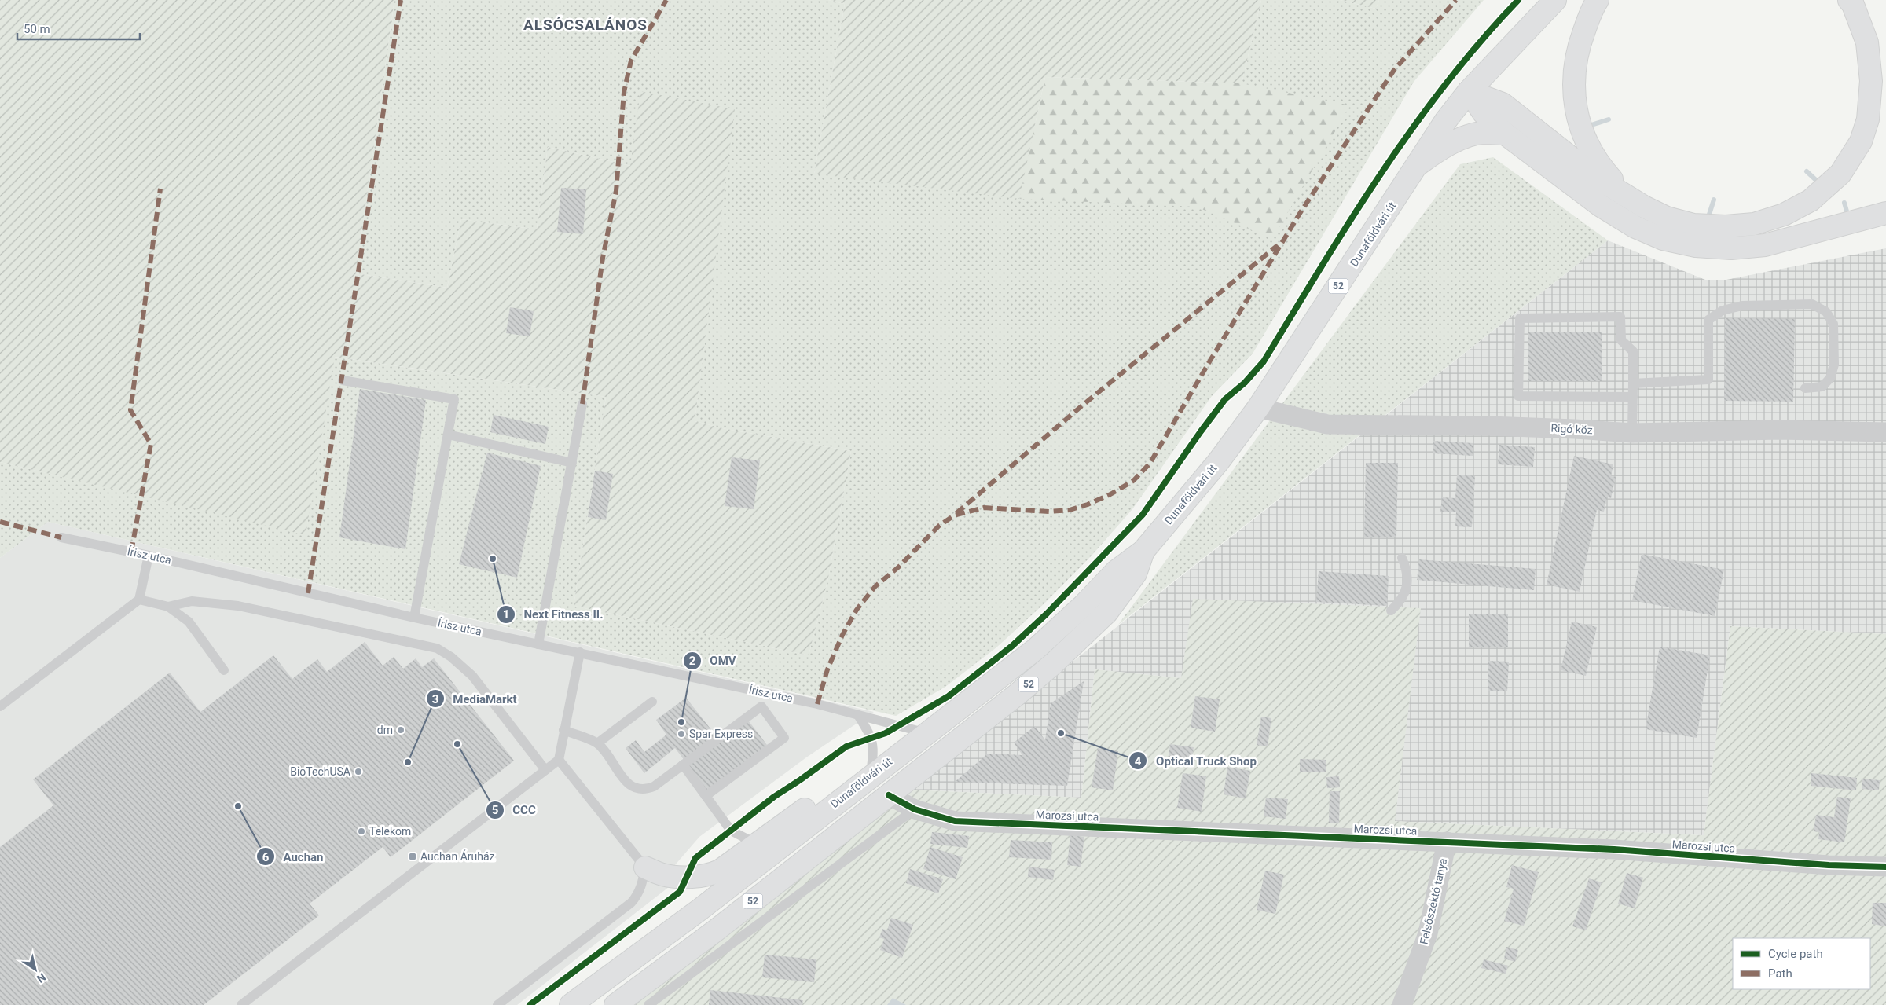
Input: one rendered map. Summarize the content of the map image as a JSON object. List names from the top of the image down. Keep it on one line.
{"streets":{"main road":["Dunaföldvári út","52"],"street":["Rigó köz","Marozsi utca","Felsőszéktó tanya"],"lane":["Írisz utca"]},"crossings":[["Dunaföldvári út","Rigó köz"],["Dunaföldvári út","Írisz utca"],["Dunaföldvári út","Marozsi utca"],["Marozsi utca","Felsőszéktó tanya"]],"districts":["ALSÓCSALÁNOS"],"places":{"other":["Next Fitness II.","OMV","dm","Optical Truck Shop","Spar Express","CCC","MediaMarkt","BioTechUSA","Auchan","Telekom"],"transit":["Auchan Áruház"]},"legend":["Cycle path","Path"],"scale_bar":"50 m","north":"bottom right"}
